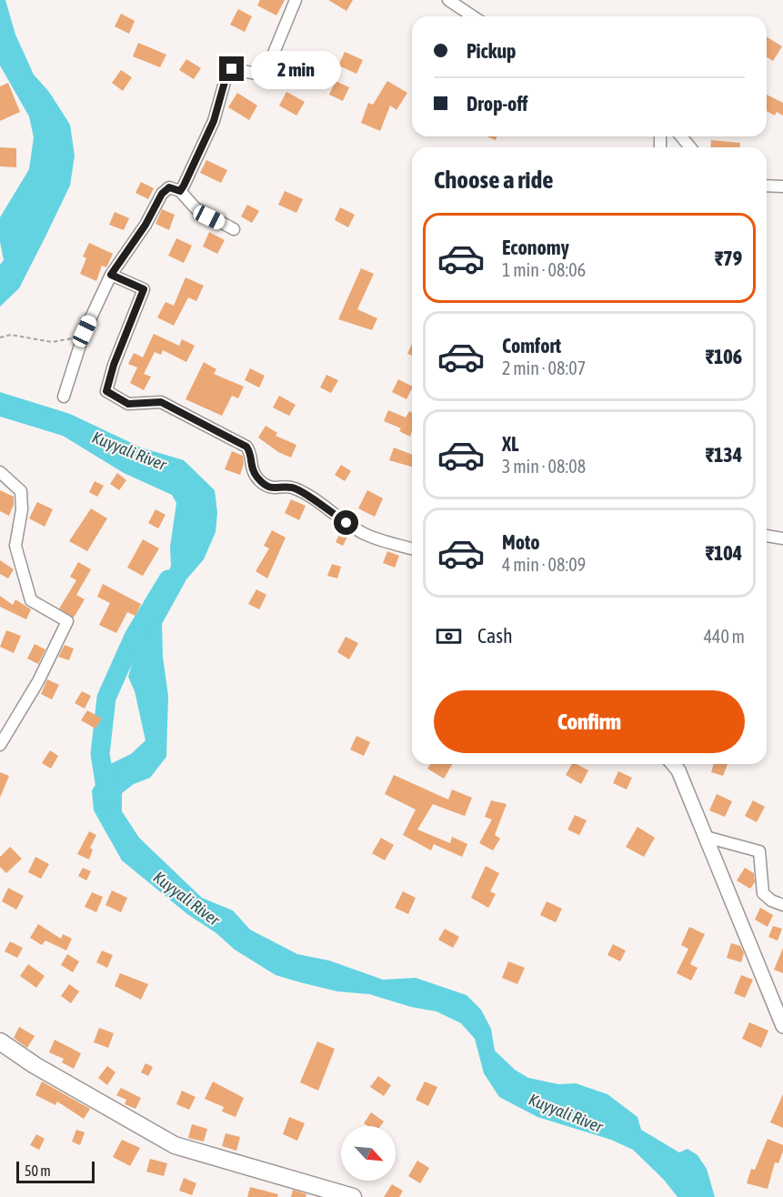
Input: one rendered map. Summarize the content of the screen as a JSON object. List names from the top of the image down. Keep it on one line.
{"water":["Kuyyali River"],"scale_bar":"50 m","north":"bottom right","page":{"banner":["Pickup","Drop-off"],"bubble":"2 min","heading":"Choose a ride","list":[{"name":"Economy","note":"1 min · 08:06","value":"₹79"},{"name":"Comfort","note":"2 min · 08:07","value":"₹106"},{"name":"XL","note":"3 min · 08:08","value":"₹134"},{"name":"Moto","note":"4 min · 08:09","value":"₹104"}],"pay":["Cash","440 m"],"buttons":"Confirm","scale":"50 m"}}
